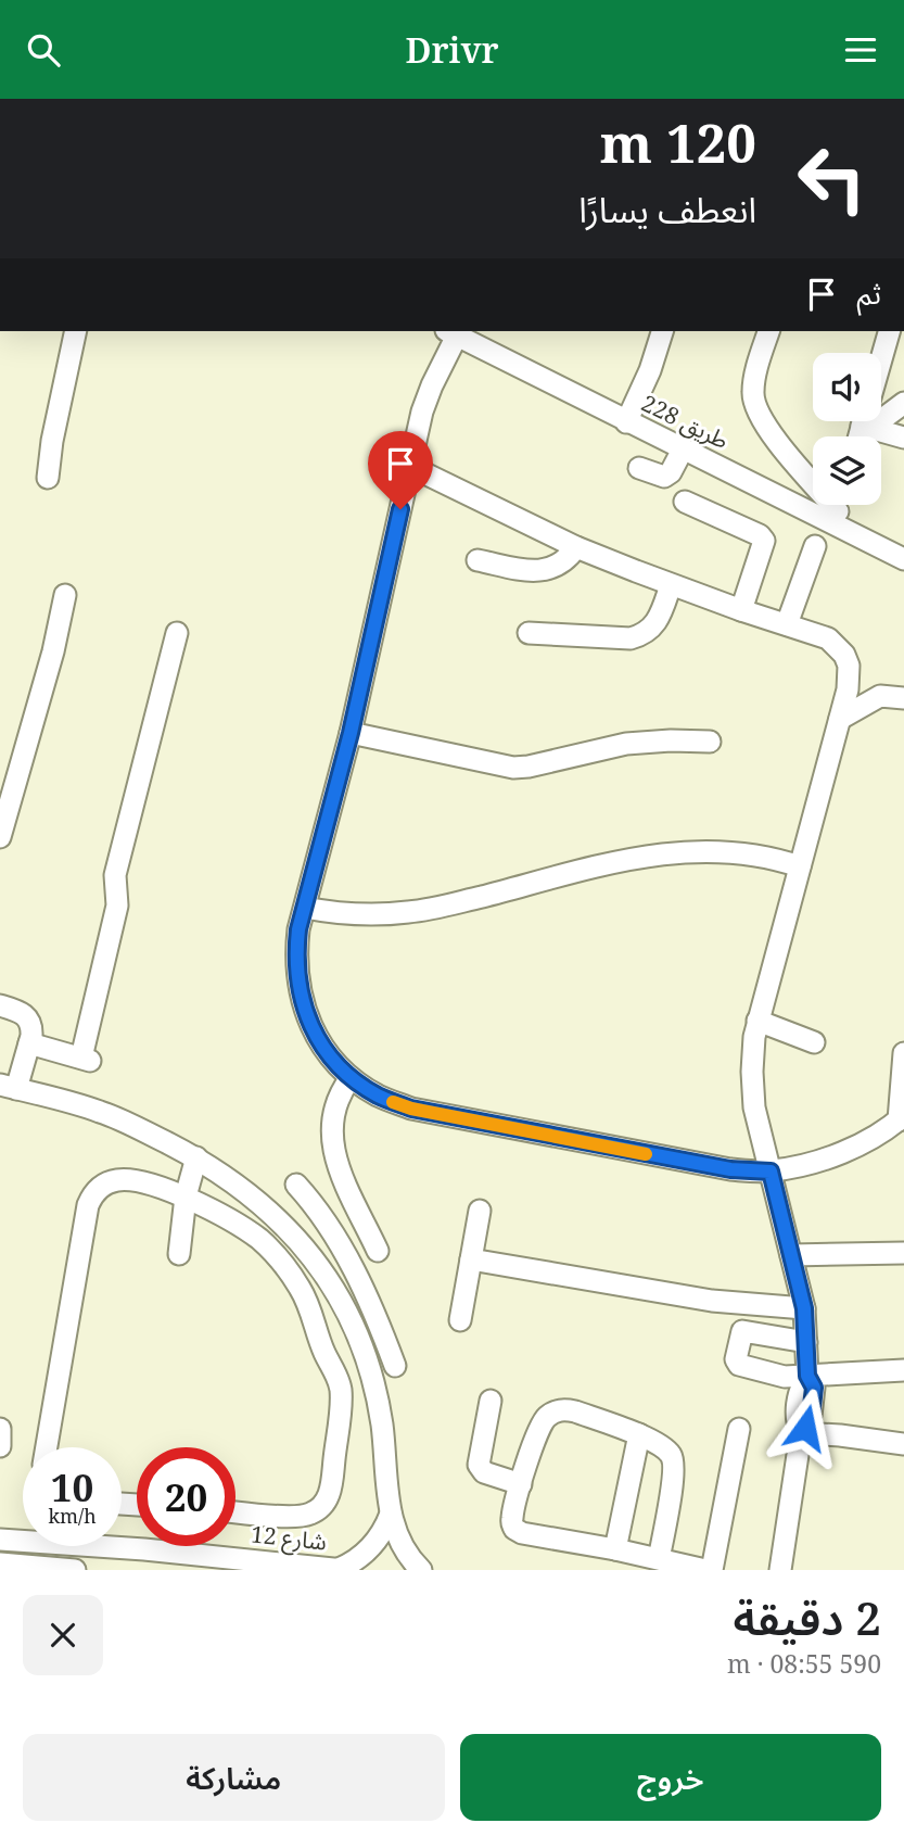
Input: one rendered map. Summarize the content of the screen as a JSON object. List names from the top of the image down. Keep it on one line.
{"streets":{"street":["طريق 228","شارع 12"]},"page":{"header":"Drivr","turn":["120 m","انعطف يسارًا"],"then":"ثم","speed":"10 km/h","limit":"20","heading":["2 دقيقة","590 m · 08:55"],"buttons":["خروج","مشاركة"]}}
